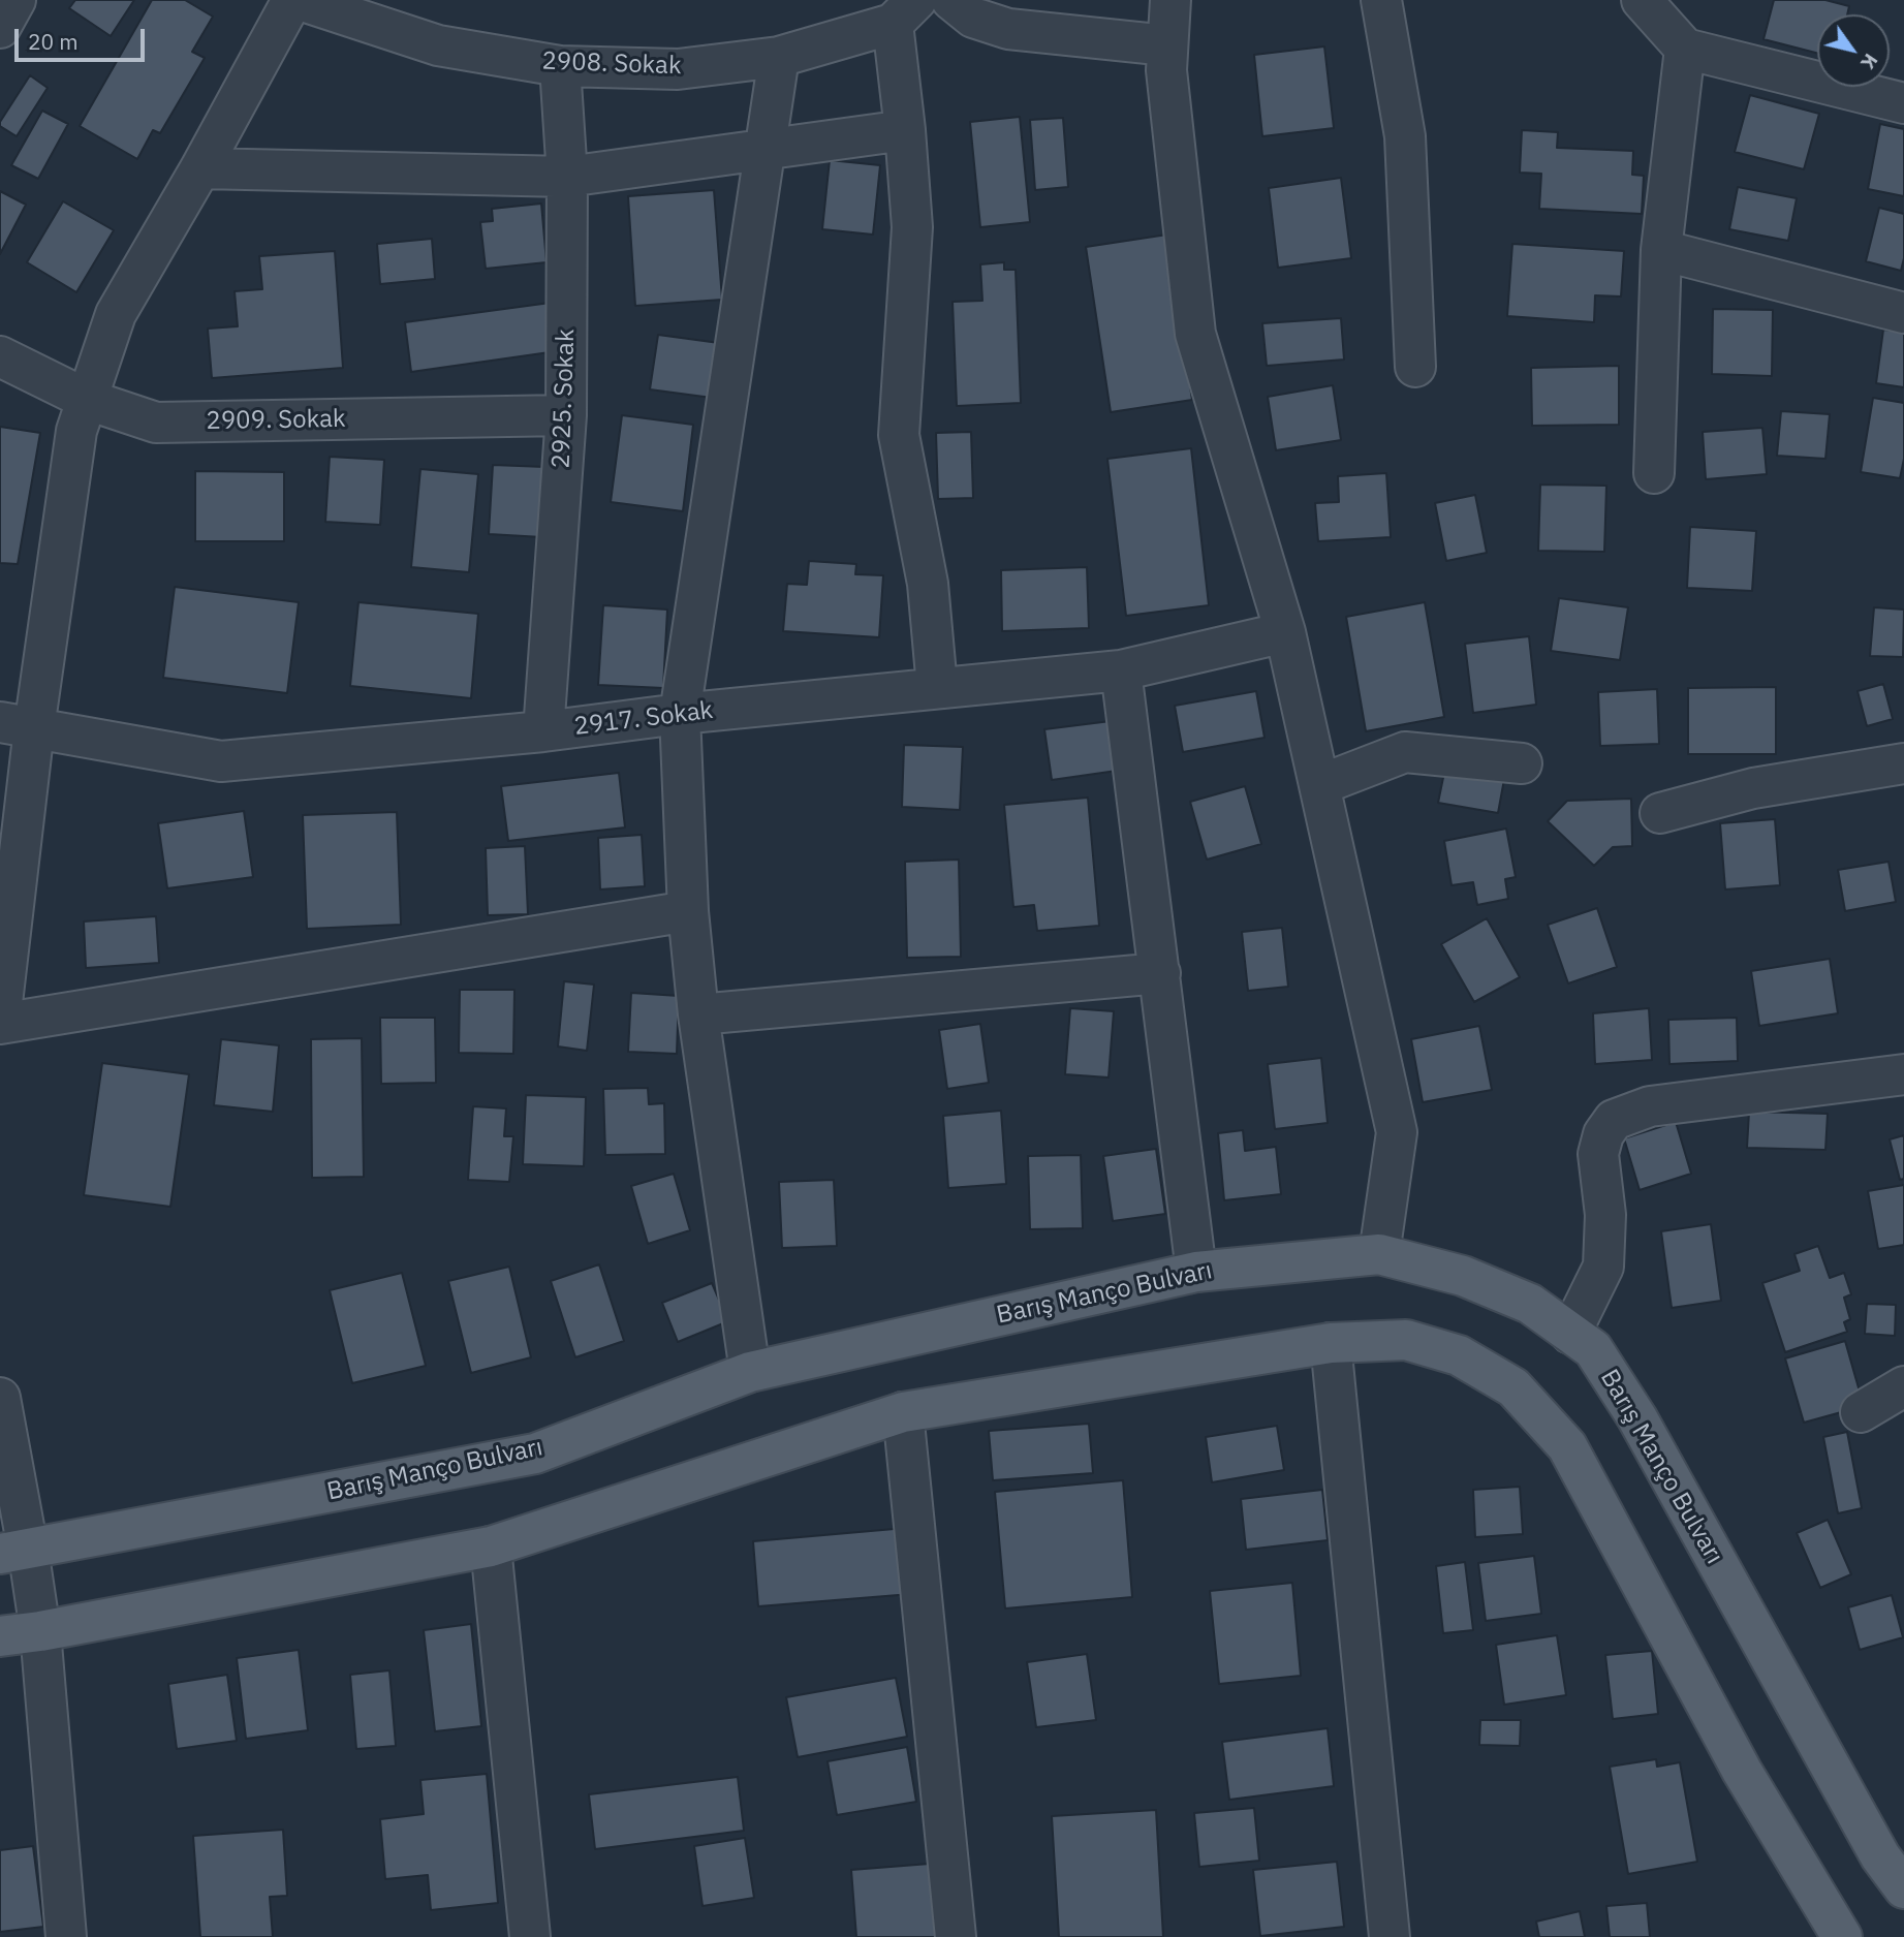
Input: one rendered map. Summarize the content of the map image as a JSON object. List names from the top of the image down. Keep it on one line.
{"streets":{"main road":["Barış Manço Bulvarı"],"street":["2908. Sokak","2925. Sokak","2909. Sokak","2917. Sokak"]},"crossings":[["2908. Sokak","2925. Sokak"],["2925. Sokak","2909. Sokak"],["2925. Sokak","2917. Sokak"]],"scale_bar":"20 m","north":"bottom right"}
